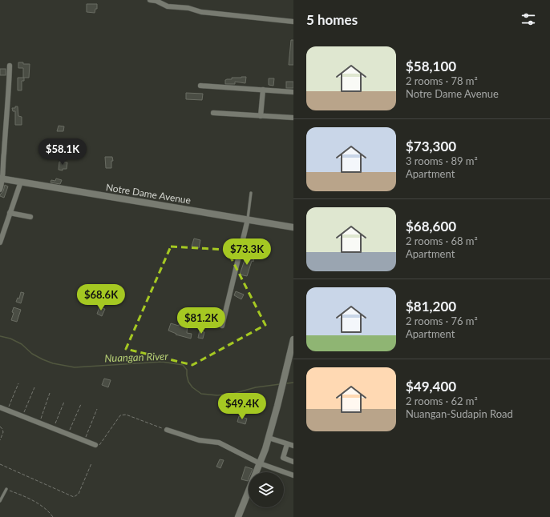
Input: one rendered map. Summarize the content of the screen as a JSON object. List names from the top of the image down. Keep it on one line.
{"streets":{"street":["Notre Dame Avenue"]},"water":["Nuangan River"],"page":{"heading":"5 homes","list":[{"name":"$58,100","note":"2 rooms · 78 m² · Notre Dame Avenue"},{"name":"$73,300","note":"3 rooms · 89 m² · Apartment"},{"name":"$68,600","note":"2 rooms · 68 m² · Apartment"},{"name":"$81,200","note":"2 rooms · 76 m² · Apartment"},{"name":"$49,400","note":"2 rooms · 62 m² · Nuangan-Sudapin Road"}],"price":["$58.1K","$73.3K","$68.6K","$81.2K","$49.4K"]}}
